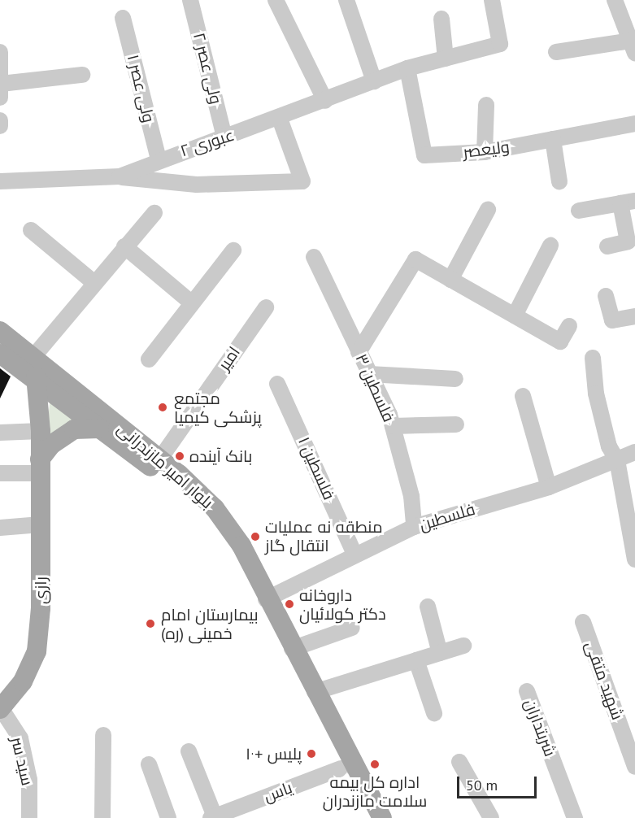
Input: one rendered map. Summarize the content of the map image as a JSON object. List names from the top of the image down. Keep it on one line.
{"streets":{"main road":["بلوار امیر مازندرانی","رازی"],"street":["ولی عصر ۲","ولی عصر ۱","عبوری ۲","ولیعصر","امیر","فلسطین ۳","فلسطین ۱","فلسطین","شهید متقی","شربتداران","سید سر","یاس"]},"crossings":[["ولی عصر ۲","عبوری ۲"],["ولی عصر ۱","عبوری ۲"],["عبوری ۲","ولیعصر"],["امیر","بلوار امیر مازندرانی"],["فلسطین ۳","فلسطین"],["بلوار امیر مازندرانی","فلسطین"],["بلوار امیر مازندرانی","رازی"],["بلوار امیر مازندرانی","یاس"],["فلسطین ۱","فلسطین"],["رازی","سید سر"]],"places":["مجتمع پزشکی کیمیا","بانک آینده","منطقه نه عملیات انتقال گاز","داروخانه دکتر کولائیان","بیمارستان امام خمینی (ره)","پلیس +١٠","اداره کل بیمه سلامت مازندران"],"scale_bar":"50 m"}
